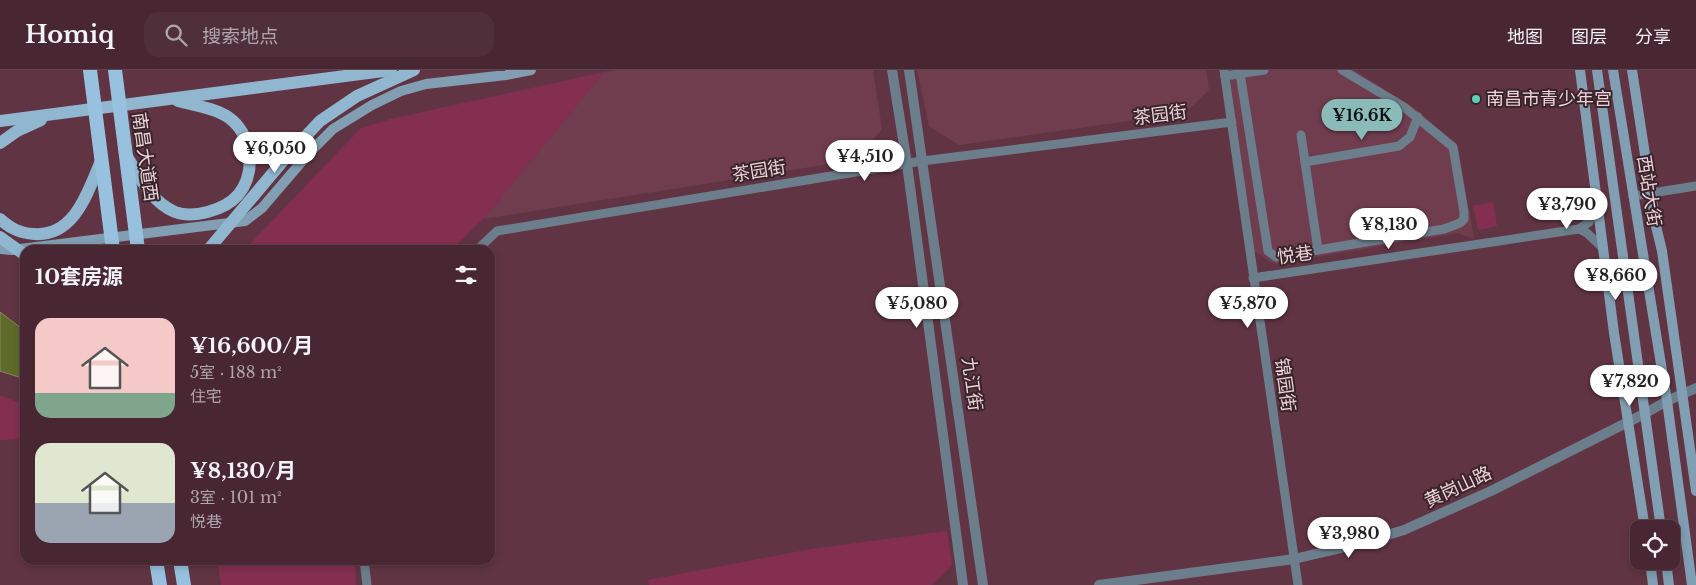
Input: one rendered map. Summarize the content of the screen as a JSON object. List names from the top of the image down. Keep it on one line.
{"streets":{"highway":["南昌大道西"],"main road":["西站大街"],"street":["茶园街","悦巷","九江街","锦园街","黄岗山路"]},"crossings":[["茶园街","九江街"],["茶园街","锦园街"],["西站大街","黄岗山路"],["悦巷","锦园街"],["锦园街","黄岗山路"]],"places":["南昌市青少年宫"],"page":{"header":"Homiq","search":"搜索地点","nav":["地图","图层","分享"],"price":["¥16.6K","¥6,050","¥4,510","¥3,790","¥8,130","¥8,660","¥5,080","¥5,870","¥7,820","¥3,980"],"heading":"10套房源","list":[{"name":"¥16,600/月","note":"5室 · 188 m² · 住宅"},{"name":"¥8,130/月","note":"3室 · 101 m² · 悦巷"}]}}
